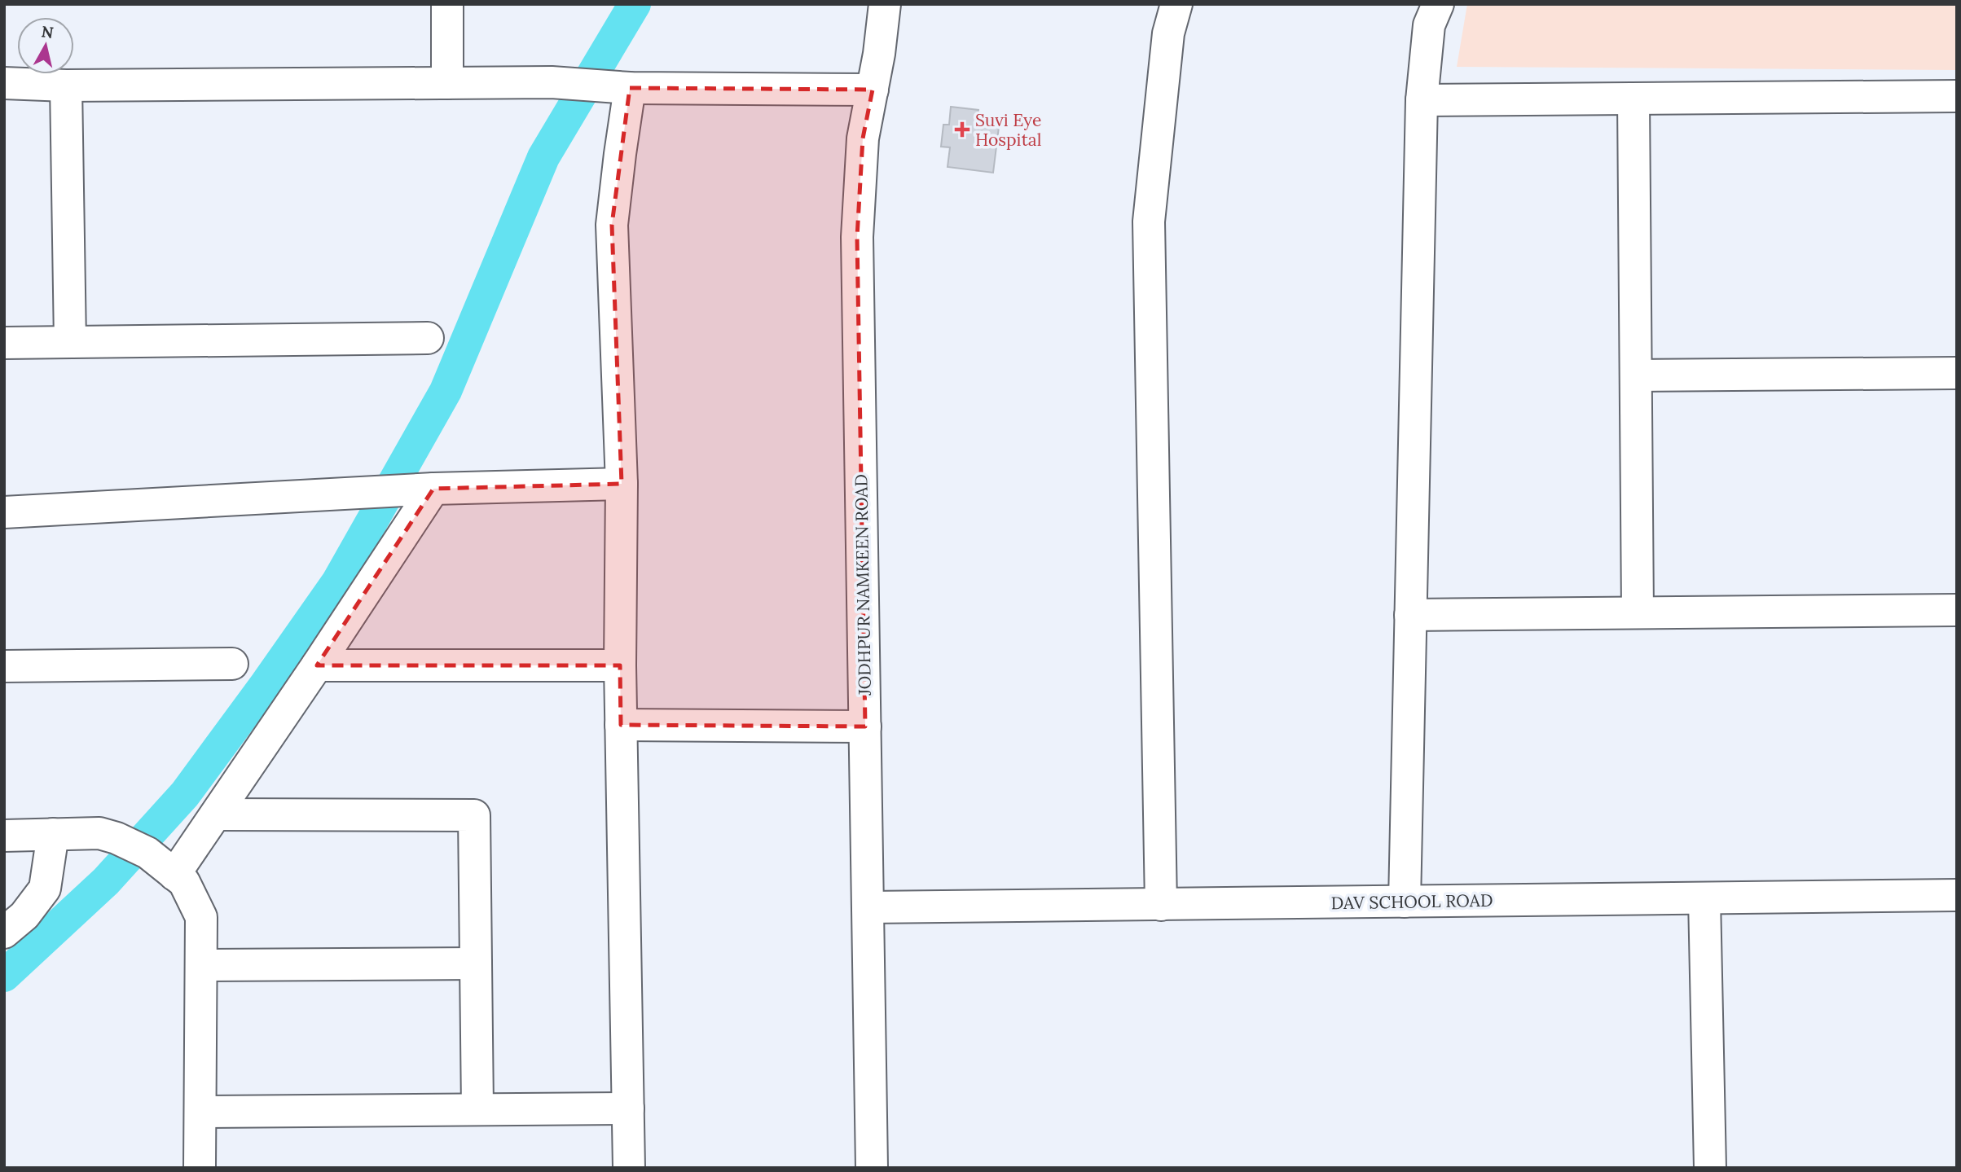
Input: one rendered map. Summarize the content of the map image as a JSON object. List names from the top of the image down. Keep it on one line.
{"streets":{"street":["JODHPUR NAMKEEN ROAD","DAV SCHOOL ROAD"]},"crossings":[["JODHPUR NAMKEEN ROAD","DAV SCHOOL ROAD"]],"places":{"health":["Suvi Eye Hospital"]},"north":"top"}
